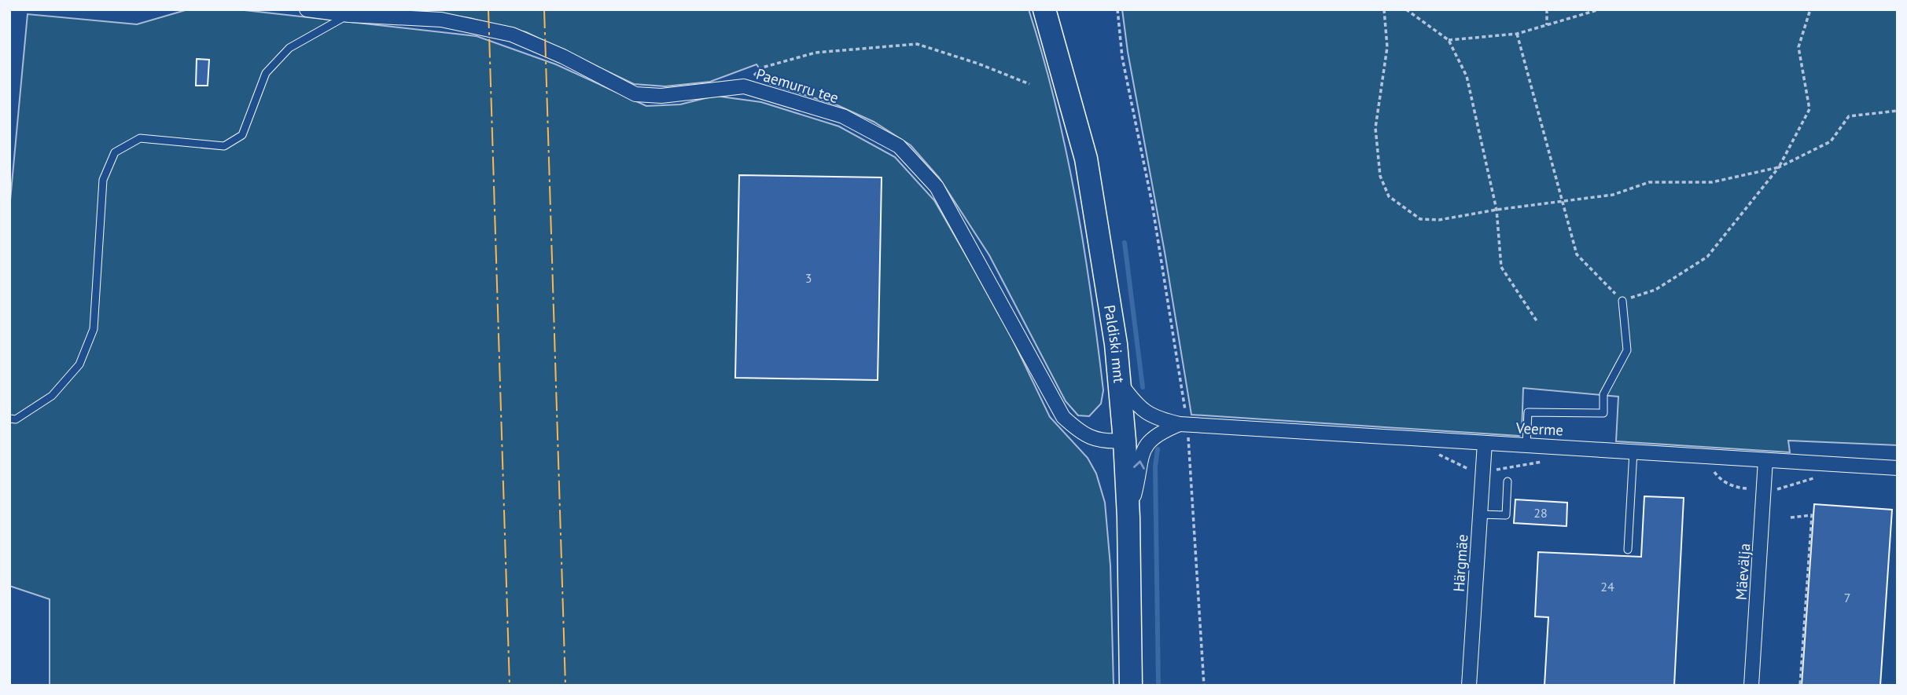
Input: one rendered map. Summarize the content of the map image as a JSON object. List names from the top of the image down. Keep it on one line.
{"streets":{"main road":["Paldiski mnt"],"street":["Paemurru tee","Veerme","Härgmäe","Mäevälja"]},"crossings":[["Paemurru tee","Paldiski mnt"],["Paldiski mnt","Veerme"],["Veerme","Härgmäe"],["Veerme","Mäevälja"]],"house_numbers":["3","28","24","7"]}
